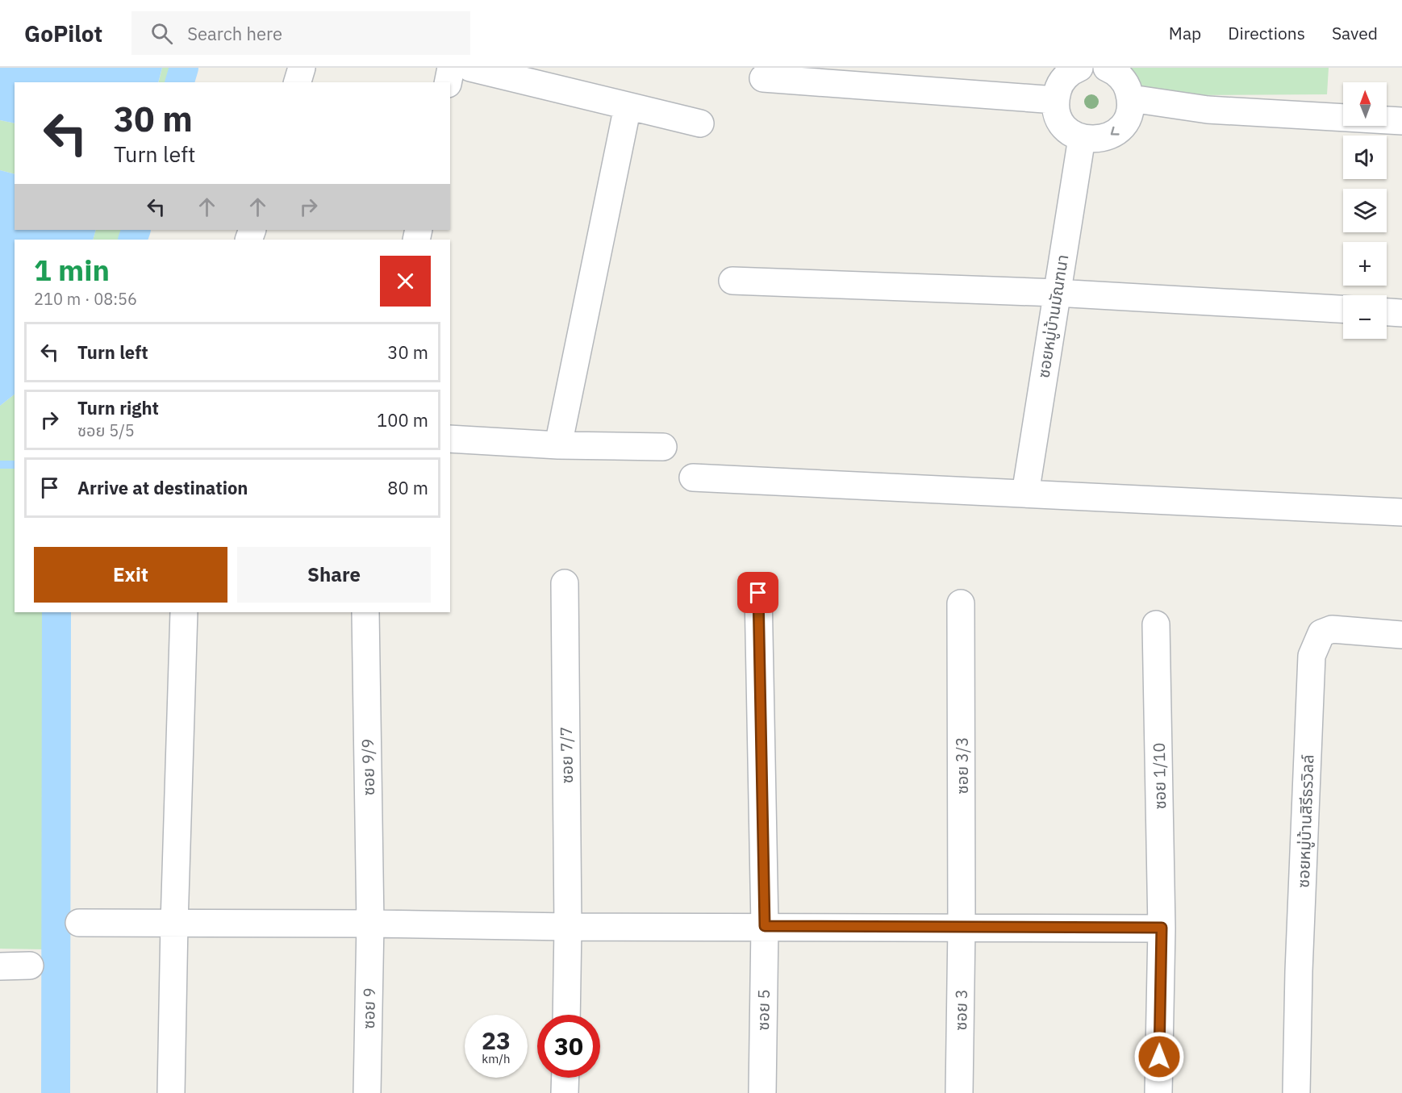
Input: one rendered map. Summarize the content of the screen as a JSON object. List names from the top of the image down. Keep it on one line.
{"streets":{"street":["ซอยหมู่บ้านมัณฑนา","ซอย 7/7","ซอย 3/3","ซอย 9/9","ซอย 1/10","ซอยหมู่บ้านสิรีธรวิลล์","ซอย 9","ซอย 5","ซอย 3"]},"crossings":[["ซอย 3/3","ซอย 3"],["ซอย 9/9","ซอย 9"]],"north":"top","page":{"header":"GoPilot","search":"Search here","nav":["Map","Directions","Saved"],"map_buttons":["+","−"],"turn":["30 m","Turn left"],"heading":["1 min","210 m · 08:56"],"list":[{"name":"Turn left","value":"30 m"},{"name":"Turn right","note":"ซอย 5/5","value":"100 m"},{"name":"Arrive at destination","value":"80 m"}],"buttons":["Exit","Share"],"speed":"23 km/h","limit":"30"}}
